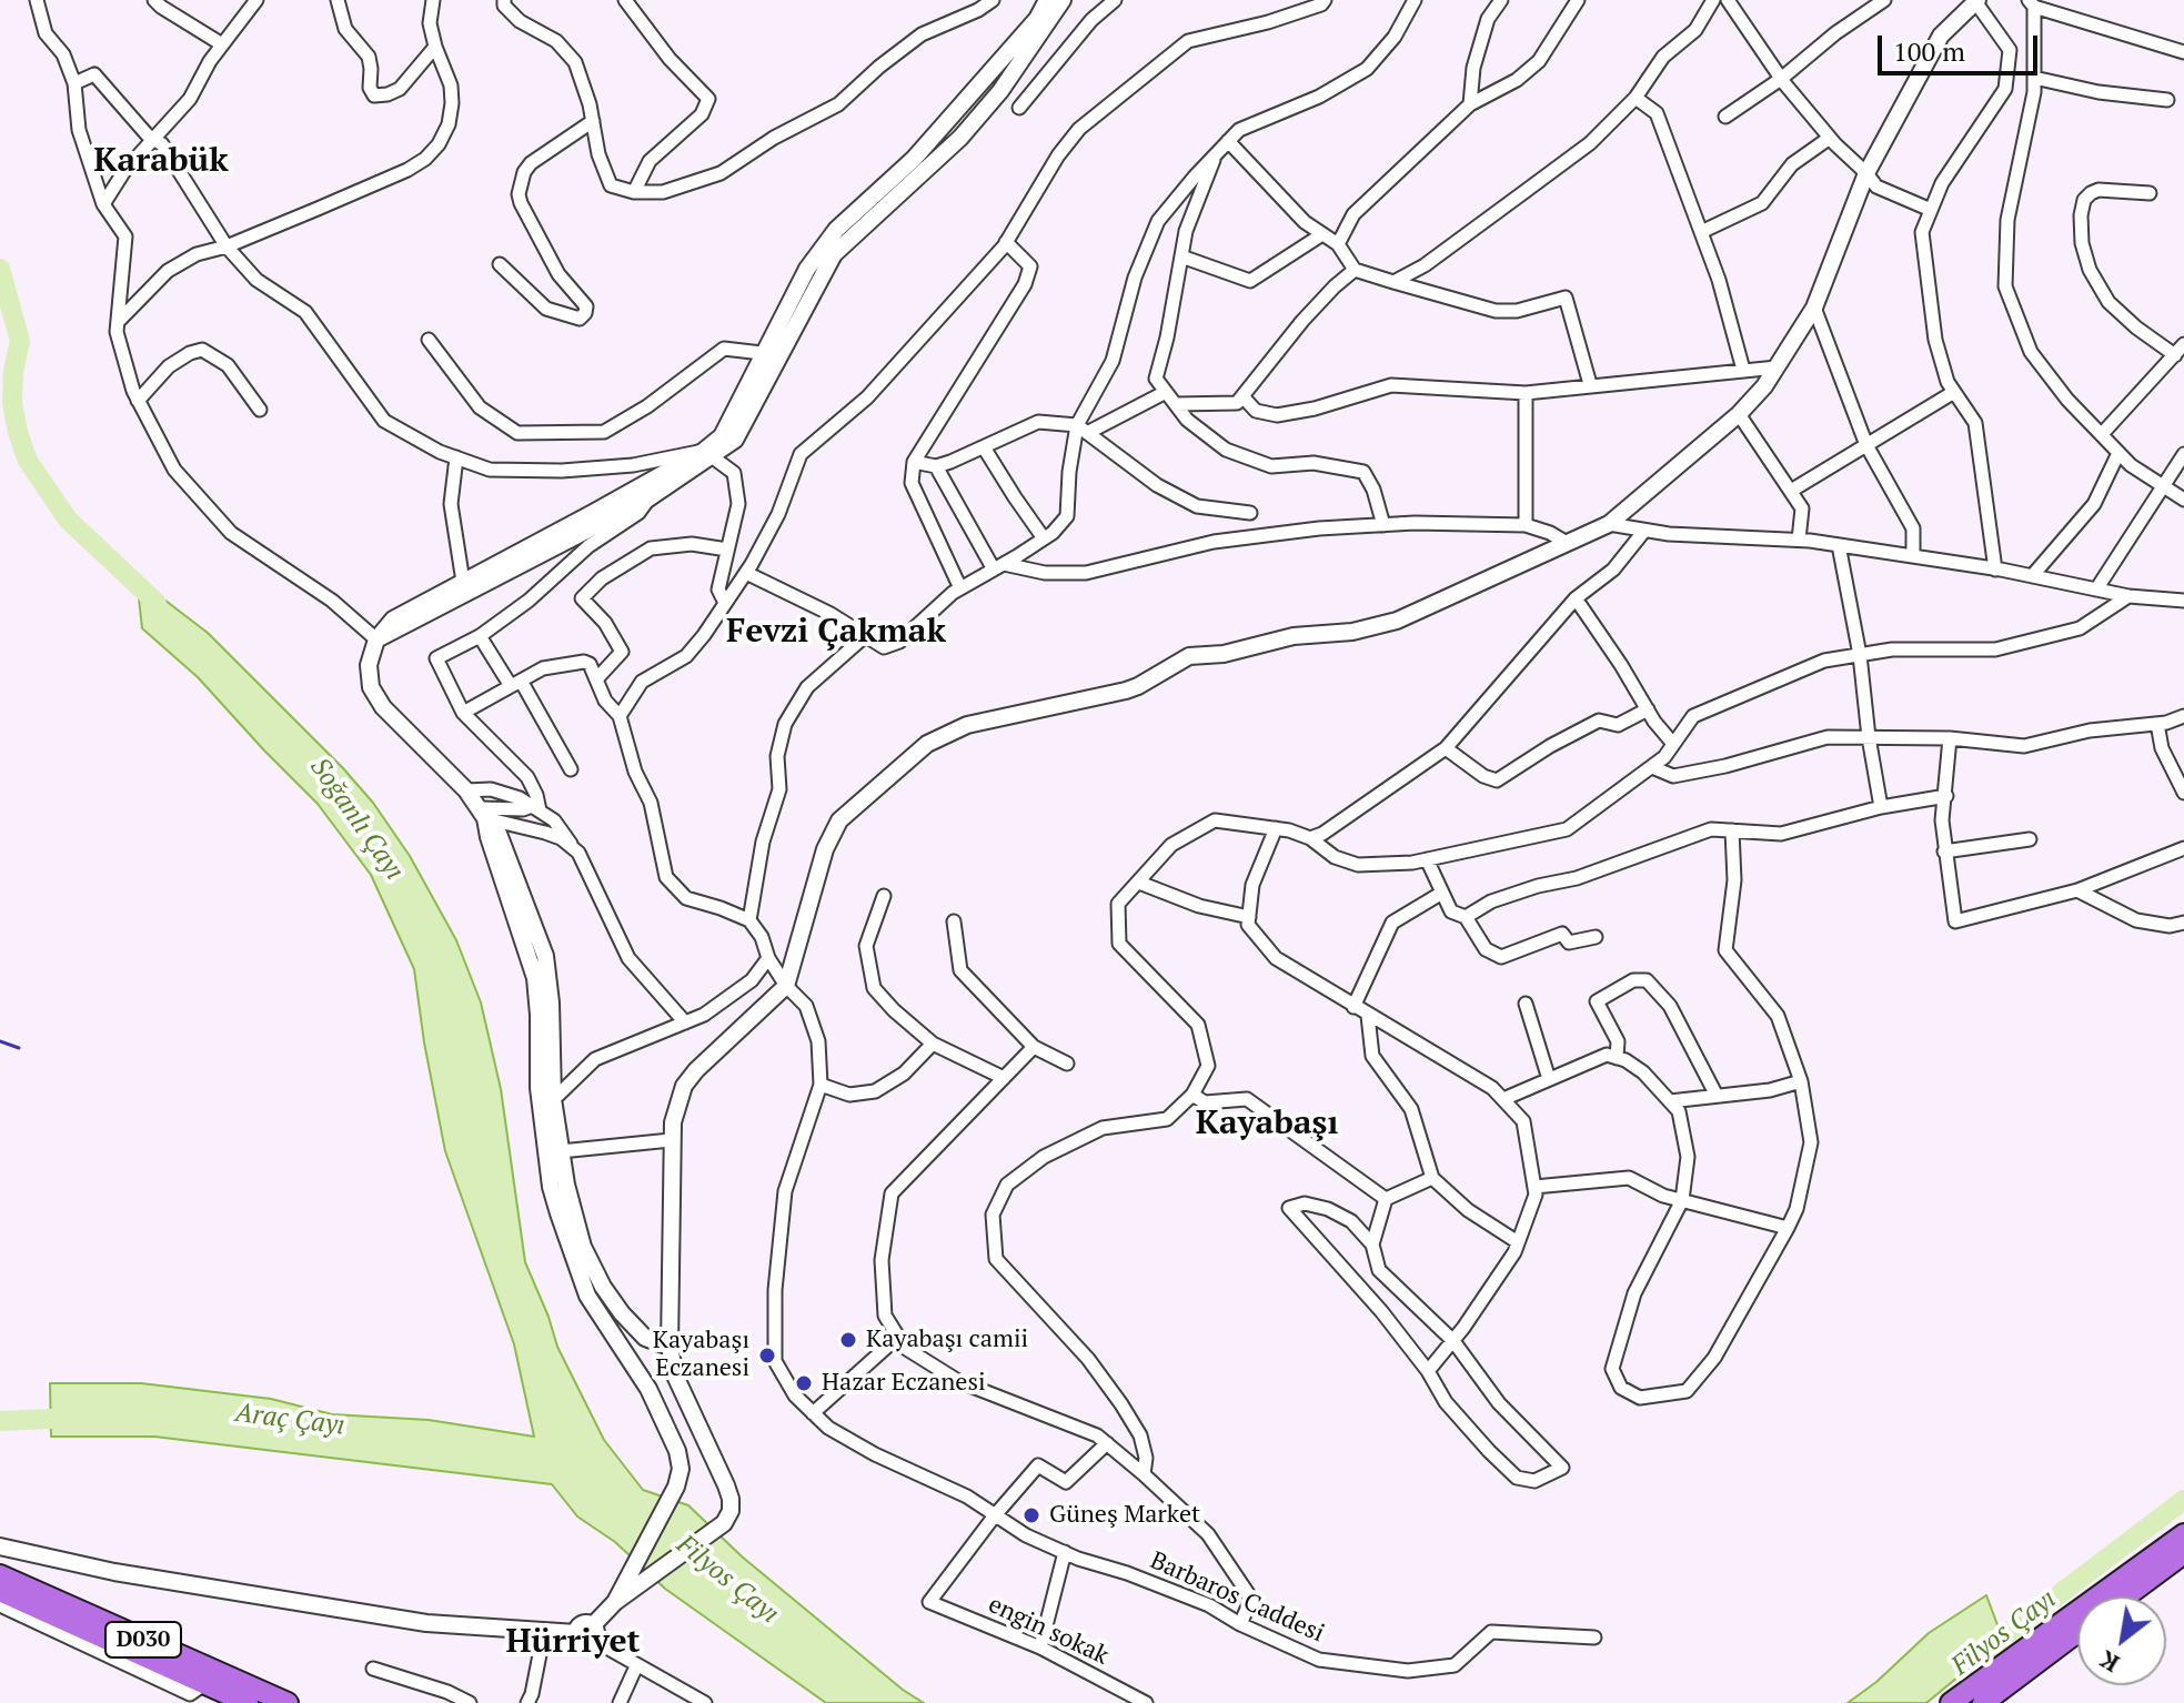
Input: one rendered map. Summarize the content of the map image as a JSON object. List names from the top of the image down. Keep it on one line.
{"streets":{"highway":["D030"],"street":["Barbaros Caddesi","engin sokak"]},"crossings":[["Barbaros Caddesi","engin sokak"]],"districts":["Karabük","Fevzi Çakmak","Kayabaşı","Hürriyet"],"water":["Soğanlı Çayı","Araç Çayı","Filyos Çayı"],"places":["Kayabaşı camii","Kayabaşı Eczanesi","Hazar Eczanesi","Güneş Market"],"scale_bar":"100 m","north":"bottom left"}
